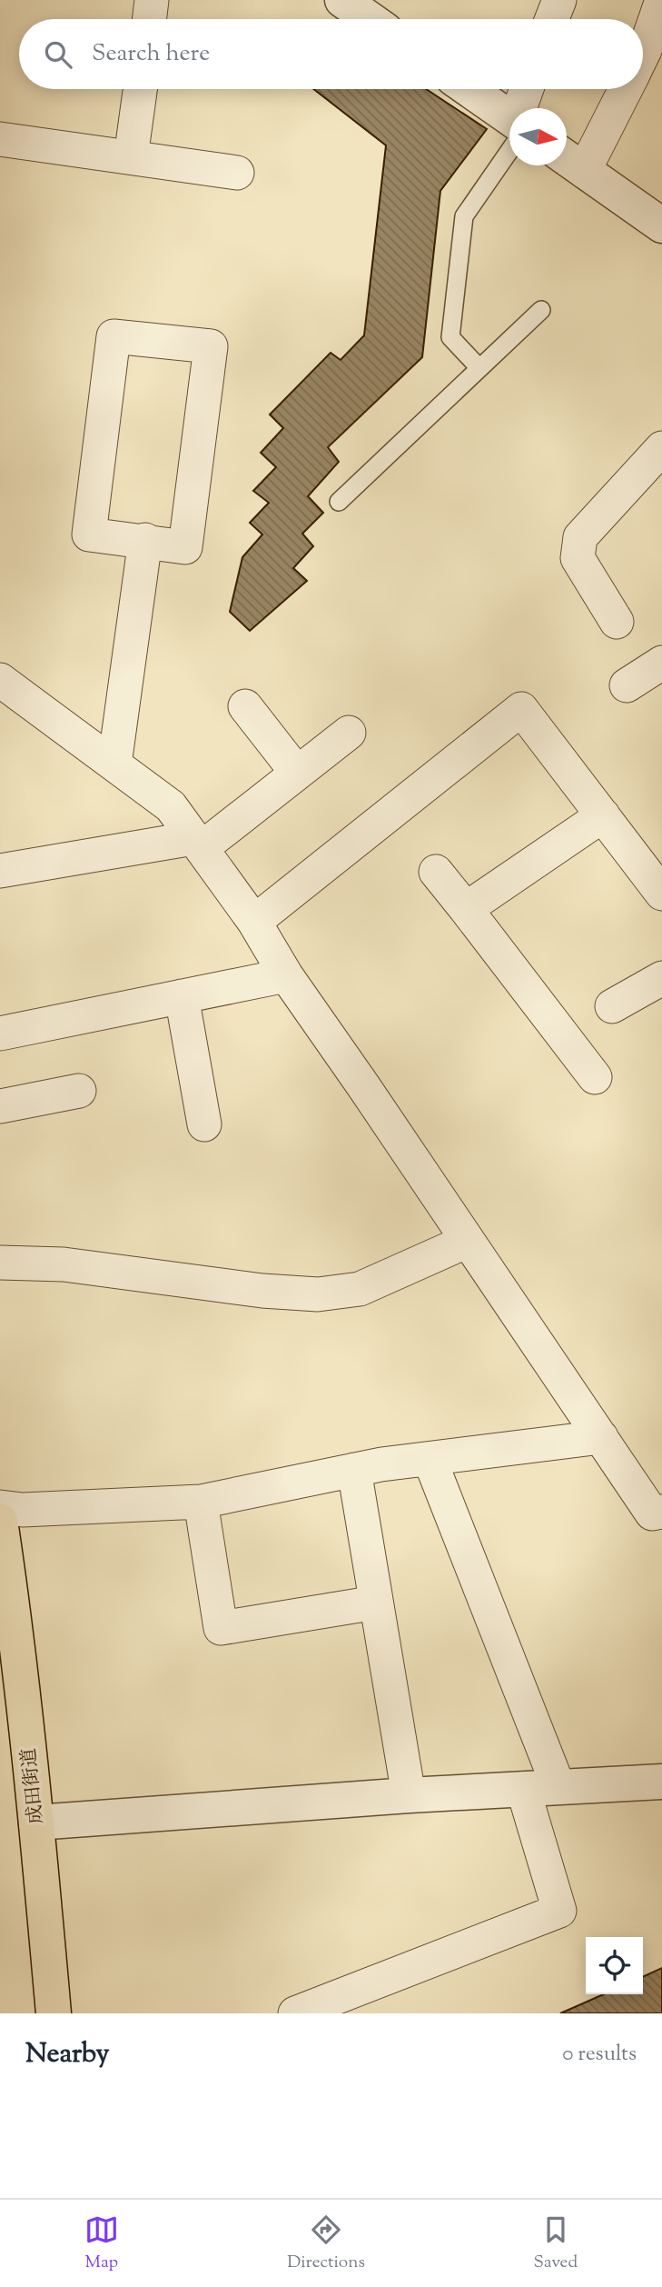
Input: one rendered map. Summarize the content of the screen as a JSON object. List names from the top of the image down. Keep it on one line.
{"streets":{"highway":["成田街道"]},"north":"right","page":{"search":"Search here","heading":["Nearby","0 results"],"nav":["Map","Directions","Saved"]}}
